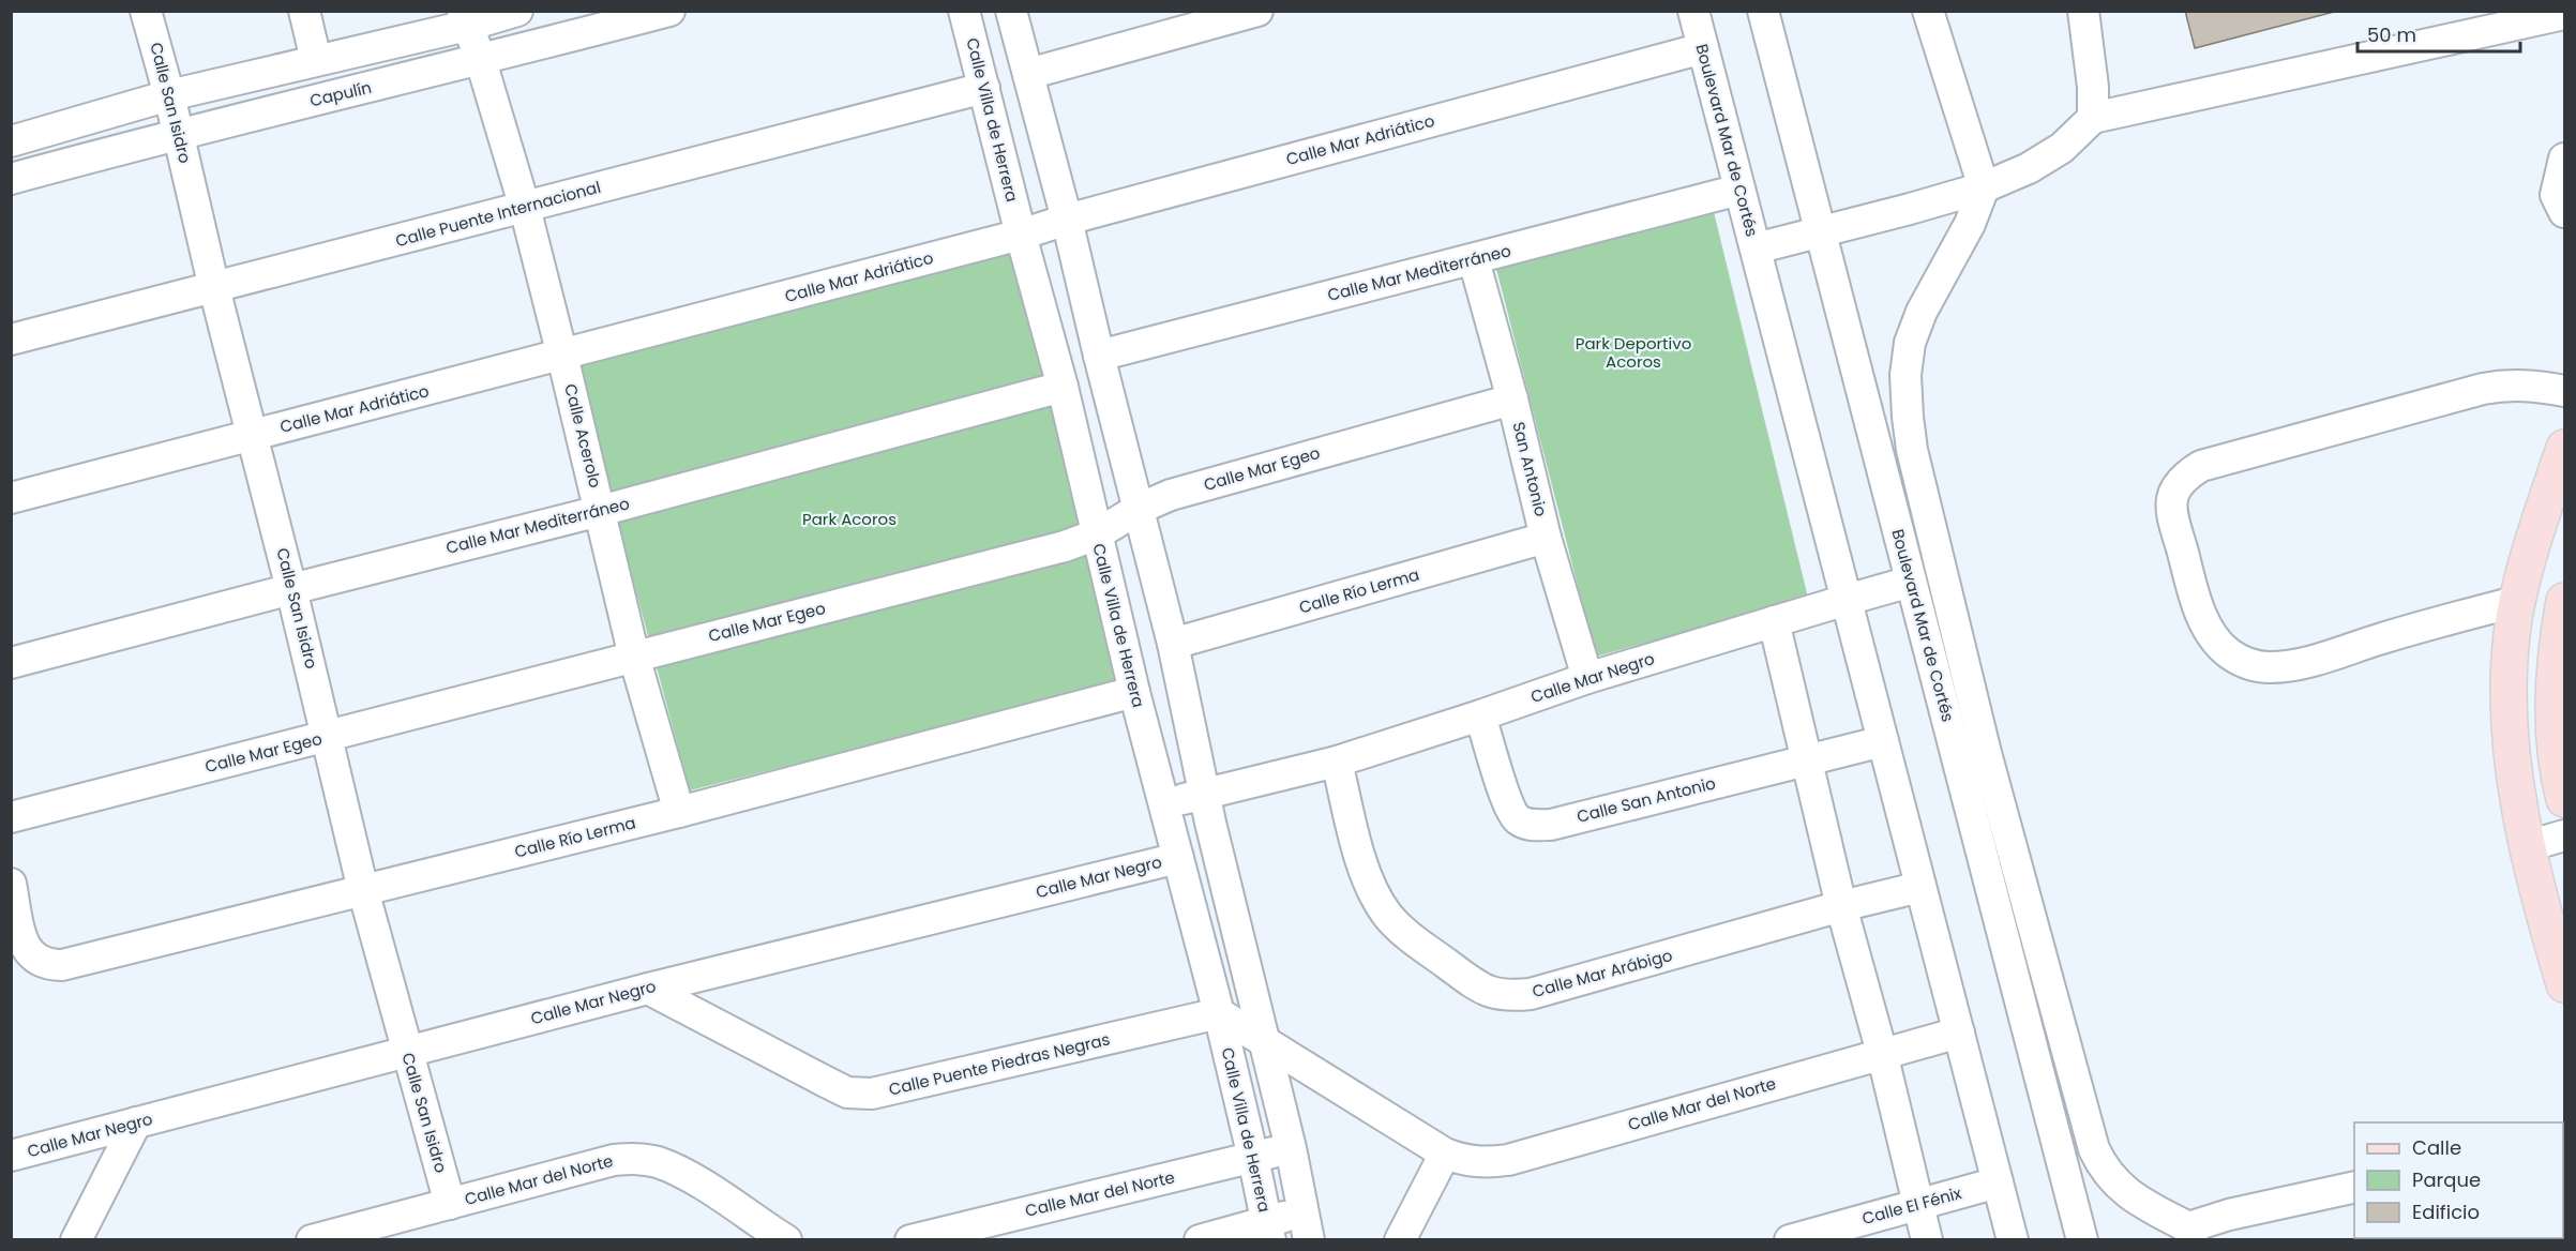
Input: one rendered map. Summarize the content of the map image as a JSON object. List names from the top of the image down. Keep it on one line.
{"streets":{"street":["Capulín","Calle San Isidro","Calle Villa de Herrera","Calle Mar Adriático","Boulevard Mar de Cortés","Calle Puente Internacional","Calle Mar Mediterráneo","Calle Acerolo","Calle Mar Egeo","San Antonio","Calle Río Lerma","Calle Mar Negro","Calle San Antonio","Calle Mar Arábigo","Calle Puente Piedras Negras","Calle Mar del Norte","Calle El Fénix"]},"crossings":[["Capulín","Calle San Isidro"],["Capulín","Calle Acerolo"],["Calle San Isidro","Calle Mar Adriático"],["Calle San Isidro","Calle Puente Internacional"],["Calle San Isidro","Calle Mar Mediterráneo"],["Calle San Isidro","Calle Mar Egeo"],["Calle San Isidro","Calle Río Lerma"],["Calle San Isidro","Calle Mar Negro"],["Calle San Isidro","Calle Mar del Norte"],["Calle Villa de Herrera","Calle Mar Adriático"],["Calle Villa de Herrera","Calle Puente Internacional"],["Calle Villa de Herrera","Calle Mar Mediterráneo"],["Calle Villa de Herrera","Calle Mar Egeo"],["Calle Villa de Herrera","Calle Río Lerma"],["Calle Villa de Herrera","Calle Mar Negro"],["Calle Villa de Herrera","Calle Puente Piedras Negras"],["Calle Villa de Herrera","Calle Mar del Norte"],["Calle Mar Adriático","Boulevard Mar de Cortés"],["Calle Mar Adriático","Calle Acerolo"],["Boulevard Mar de Cortés","Calle Mar Mediterráneo"],["Boulevard Mar de Cortés","Calle Mar Negro"],["Boulevard Mar de Cortés","Calle San Antonio"],["Boulevard Mar de Cortés","Calle Mar Arábigo"],["Boulevard Mar de Cortés","Calle Mar del Norte"],["Boulevard Mar de Cortés","Calle El Fénix"],["Calle Puente Internacional","Calle Acerolo"],["Calle Mar Mediterráneo","Calle Acerolo"],["Calle Mar Mediterráneo","San Antonio"],["Calle Acerolo","Calle Mar Egeo"],["Calle Acerolo","Calle Río Lerma"],["Calle Mar Egeo","San Antonio"],["San Antonio","Calle Río Lerma"],["San Antonio","Calle Mar Negro"],["Calle Mar Negro","Calle San Antonio"],["Calle Mar Negro","Calle Mar Arábigo"],["Calle Mar Negro","Calle Puente Piedras Negras"],["Calle Puente Piedras Negras","Calle Mar del Norte"]],"parks":["Park Deportivo Acoros","Park Acoros"],"legend":["Calle","Parque","Edificio"],"scale_bar":"50 m"}
